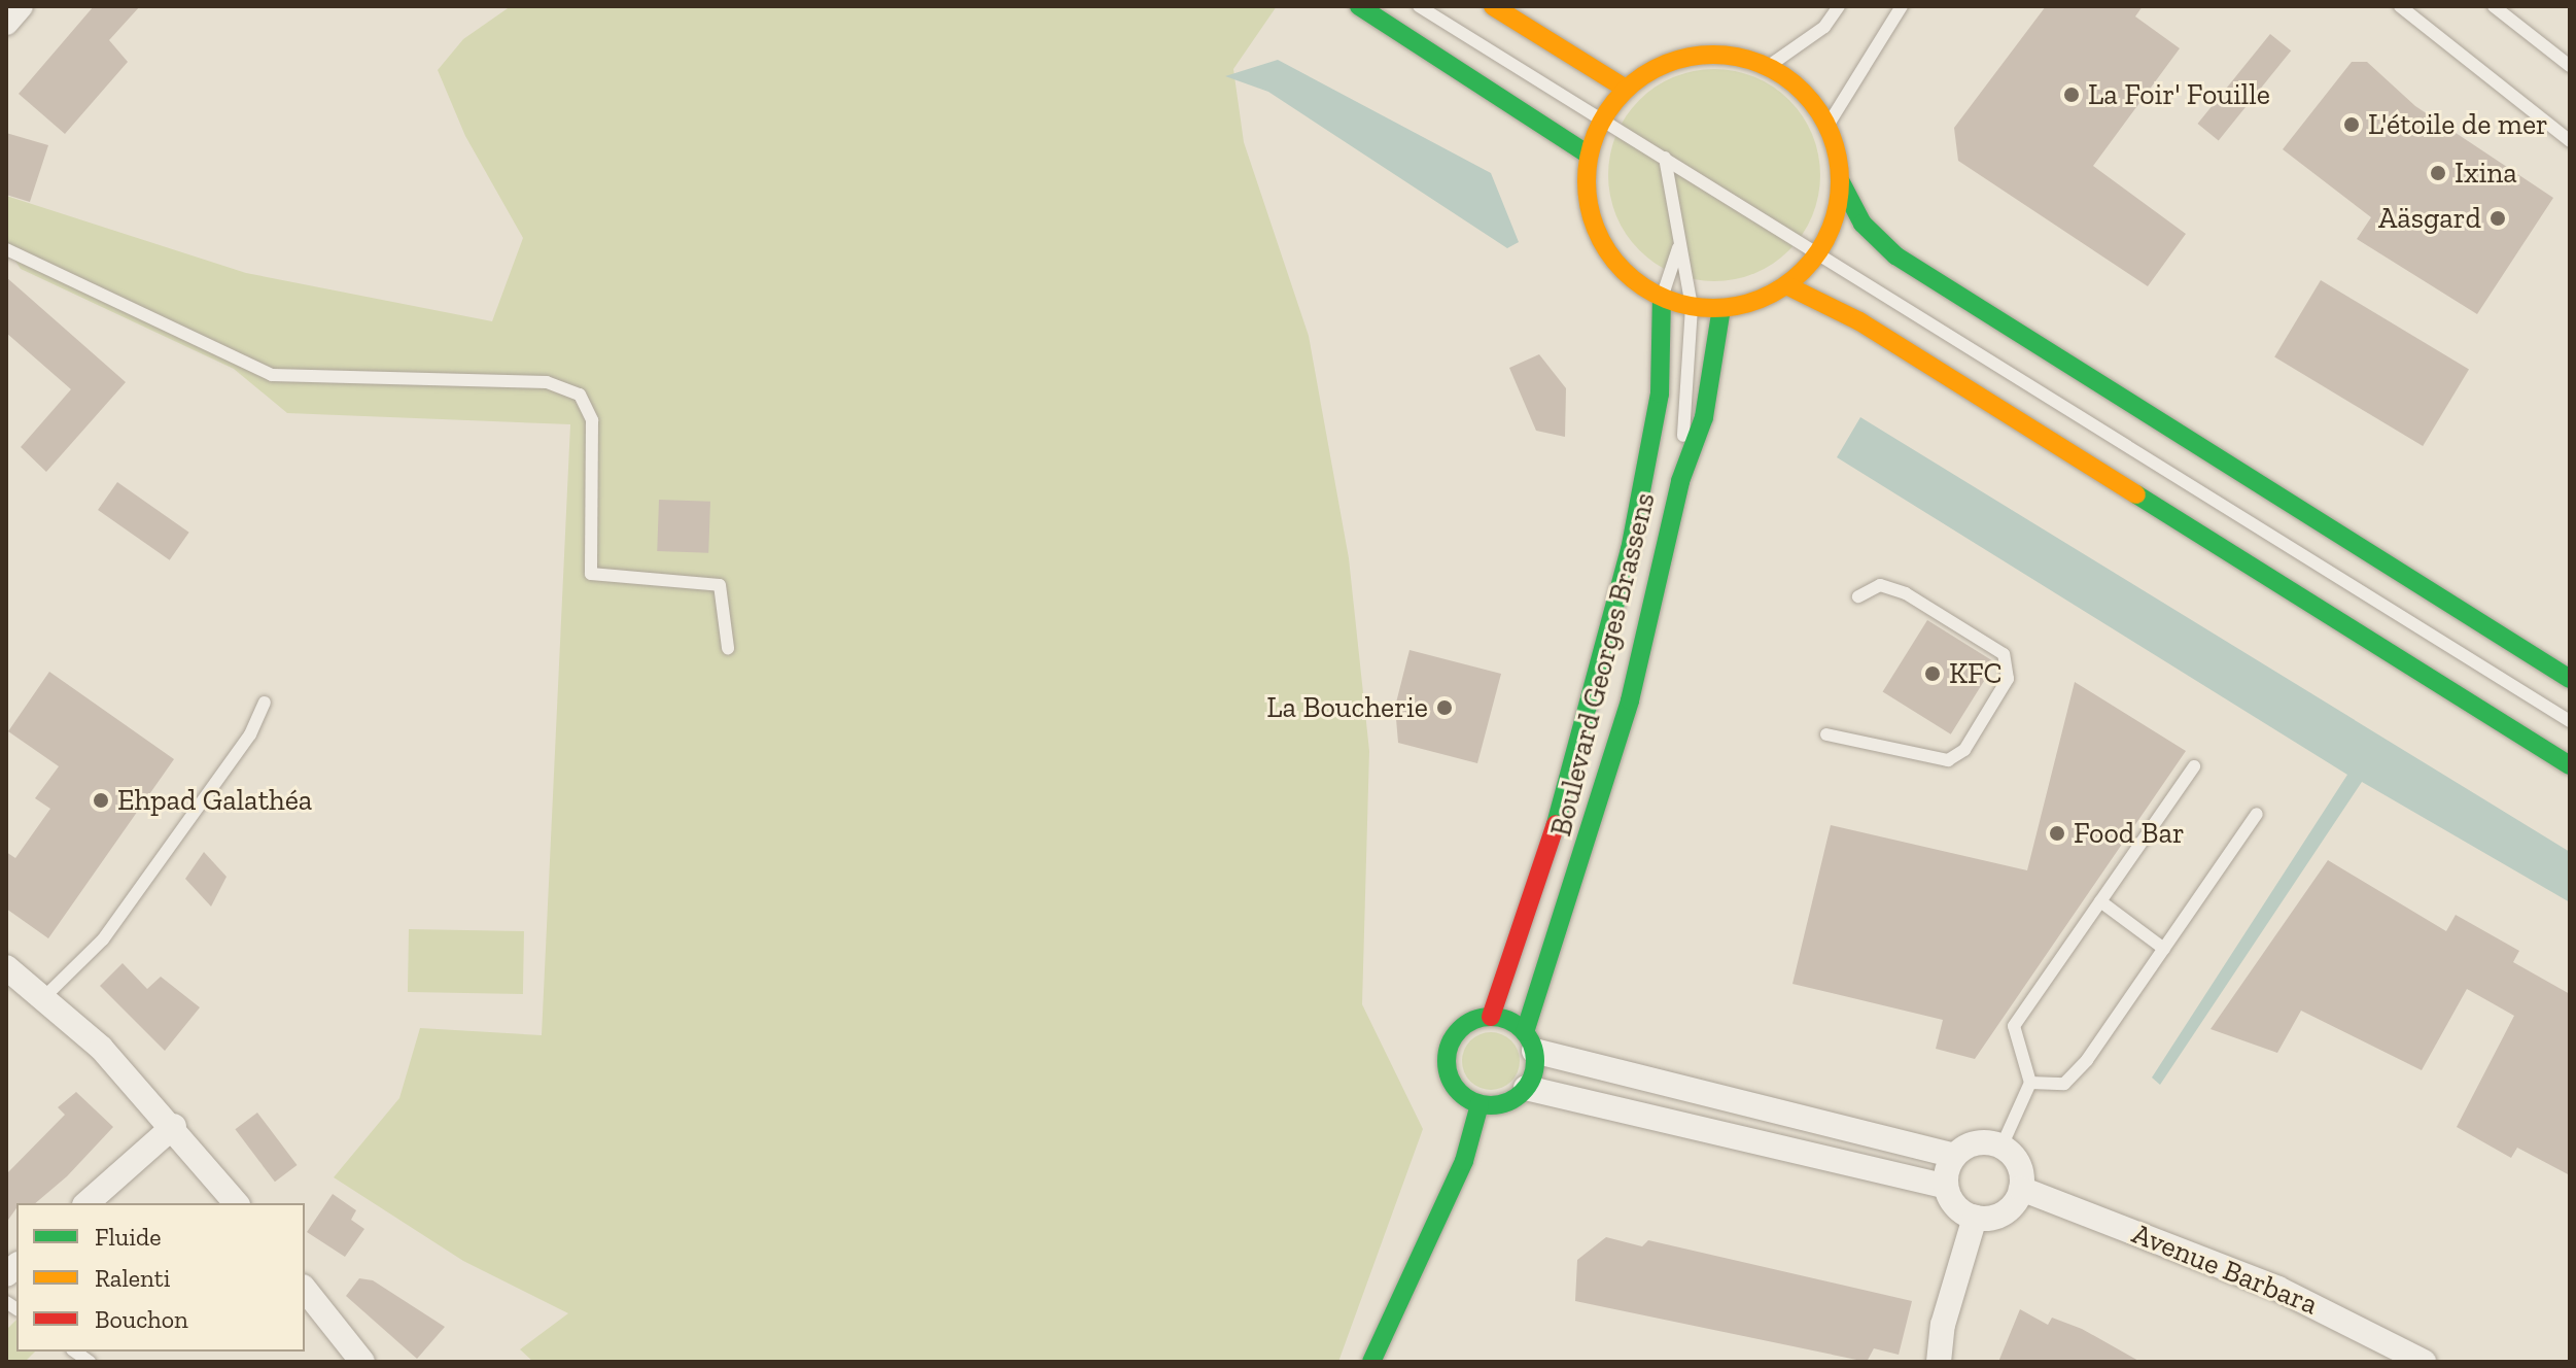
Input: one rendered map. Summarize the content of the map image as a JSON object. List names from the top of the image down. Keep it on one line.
{"streets":{"main road":["Boulevard Georges Brassens"],"street":["Avenue Barbara"]},"places":["La Foir' Fouille","L'étoile de mer","Ixina","Aäsgard","KFC","La Boucherie","Ehpad Galathéa","Food Bar"],"legend":["Fluide","Ralenti","Bouchon"]}
